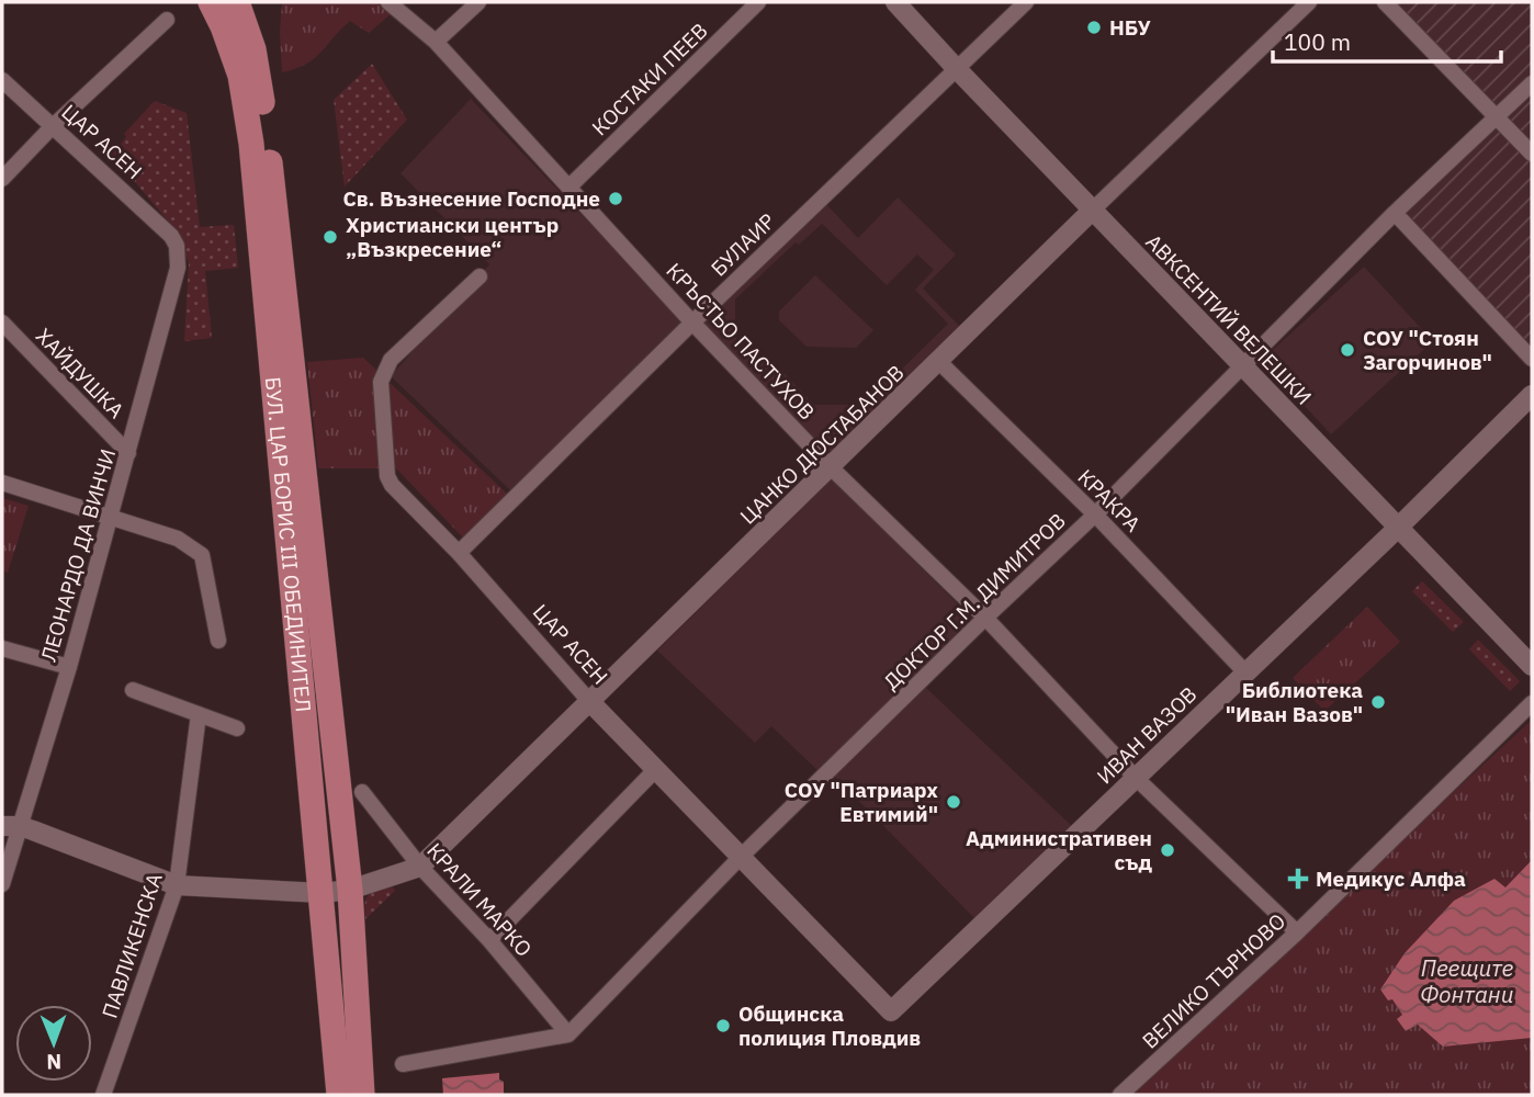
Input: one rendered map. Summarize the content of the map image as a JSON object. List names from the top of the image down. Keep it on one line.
{"streets":{"main road":["БУЛ. ЦАР БОРИС III ОБЕДИНИТЕЛ"],"street":["КОСТАКИ ПЕЕВ","ЦАР АСЕН","БУЛАИР","АВКСЕНТИЙ ВЕЛЕШКИ","КРЪСТЬО ПАСТУХОВ","ХАЙДУШКА","ЦАНКО ДЮСТАБАНОВ","КРАКРА","ЛЕОНАРДО ДА ВИНЧИ","ДОКТОР Г.М. ДИМИТРОВ","ИВАН ВАЗОВ","КРАЛИ МАРКО","ПАВЛИКЕНСКА","ВЕЛИКО ТЪРНОВО"]},"crossings":[["КОСТАКИ ПЕЕВ","КРЪСТЬО ПАСТУХОВ"],["ЦАР АСЕН","БУЛАИР"],["ЦАР АСЕН","ЦАНКО ДЮСТАБАНОВ"],["ЦАР АСЕН","ЛЕОНАРДО ДА ВИНЧИ"],["ЦАР АСЕН","ДОКТОР Г.М. ДИМИТРОВ"],["ЦАР АСЕН","ИВАН ВАЗОВ"],["БУЛАИР","АВКСЕНТИЙ ВЕЛЕШКИ"],["БУЛАИР","КРЪСТЬО ПАСТУХОВ"],["АВКСЕНТИЙ ВЕЛЕШКИ","ЦАНКО ДЮСТАБАНОВ"],["АВКСЕНТИЙ ВЕЛЕШКИ","ДОКТОР Г.М. ДИМИТРОВ"],["АВКСЕНТИЙ ВЕЛЕШКИ","ИВАН ВАЗОВ"],["КРЪСТЬО ПАСТУХОВ","ЦАНКО ДЮСТАБАНОВ"],["КРЪСТЬО ПАСТУХОВ","ДОКТОР Г.М. ДИМИТРОВ"],["КРЪСТЬО ПАСТУХОВ","ИВАН ВАЗОВ"],["КРЪСТЬО ПАСТУХОВ","ВЕЛИКО ТЪРНОВО"],["ХАЙДУШКА","ЛЕОНАРДО ДА ВИНЧИ"],["ЦАНКО ДЮСТАБАНОВ","КРАКРА"],["ЦАНКО ДЮСТАБАНОВ","БУЛ. ЦАР БОРИС III ОБЕДИНИТЕЛ"],["ЦАНКО ДЮСТАБАНОВ","ЛЕОНАРДО ДА ВИНЧИ"],["ЦАНКО ДЮСТАБАНОВ","КРАЛИ МАРКО"],["ЦАНКО ДЮСТАБАНОВ","ПАВЛИКЕНСКА"],["КРАКРА","ДОКТОР Г.М. ДИМИТРОВ"],["КРАКРА","ИВАН ВАЗОВ"],["ДОКТОР Г.М. ДИМИТРОВ","КРАЛИ МАРКО"]],"water":["Пеещите Фонтани"],"places":{"other":["НБУ","Св. Възнесение Господне","Христиански център „Възкресение“","СОУ \"Стоян Загорчинов\"","Библиотека \"Иван Вазов\"","СОУ \"Патриарх Евтимий\"","Административен съд","Общинска полиция Пловдив"],"health":["Медикус Алфа"]},"scale_bar":"100 m","north":"bottom"}
